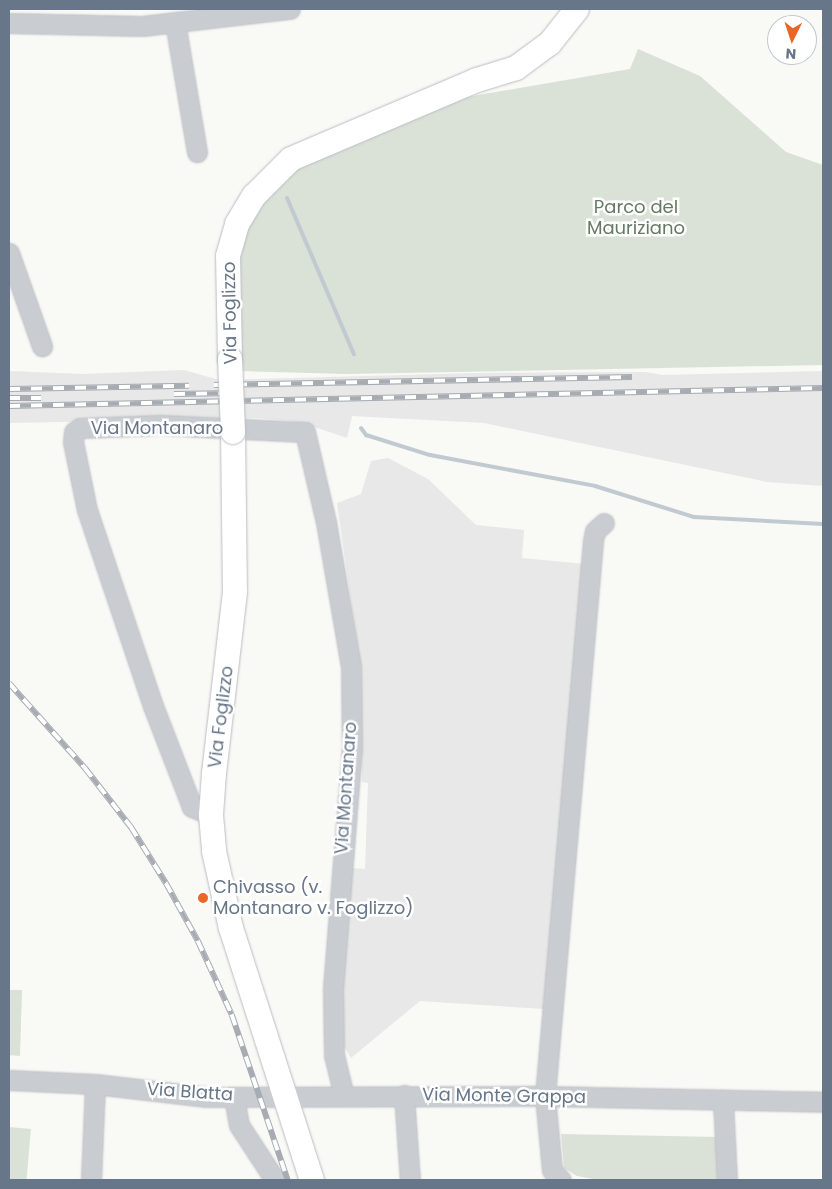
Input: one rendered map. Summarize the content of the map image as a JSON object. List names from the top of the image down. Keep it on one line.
{"streets":{"main road":["Via Foglizzo"],"street":["Via Montanaro","Via Blatta","Via Monte Grappa"]},"crossings":[["Via Foglizzo","Via Montanaro"],["Via Montanaro","Via Monte Grappa"],["Via Blatta","Via Monte Grappa"]],"parks":["Parco del Mauriziano"],"places":["Chivasso (v. Montanaro v. Foglizzo)"],"north":"bottom"}
